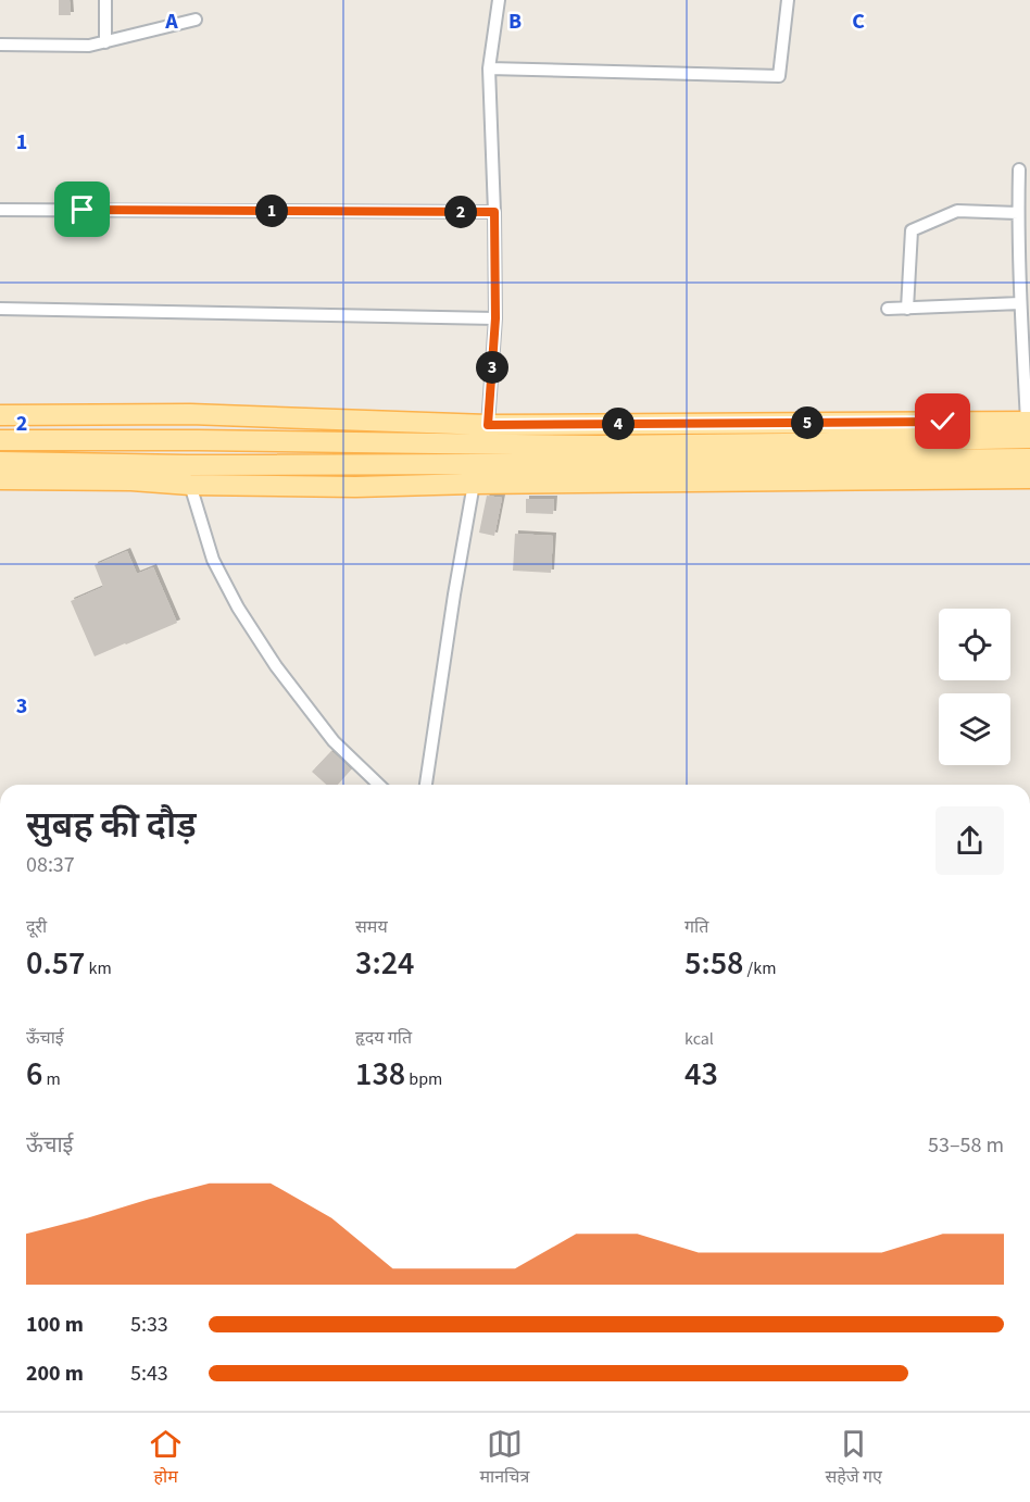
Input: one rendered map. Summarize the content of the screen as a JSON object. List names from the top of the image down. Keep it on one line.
{"page":{"pins":["1","2","3","5","4"],"heading":["सुबह की दौड़","08:37"],"stats":[["दूरी","0.57 km"],["समय","3:24"],["गति","5:58 /km"],["ऊँचाई","6 m"],["हृदय गति","138 bpm"],["kcal","43"]],"chart":["ऊँचाई","53–58 m"],"list":[{"name":"100 m","note":"5:33"},{"name":"200 m","note":"5:43"}],"tabs":["होम","मानचित्र","सहेजे गए"]},"grid":{"columns":["A","B","C"],"rows":["1","2","3"]}}
